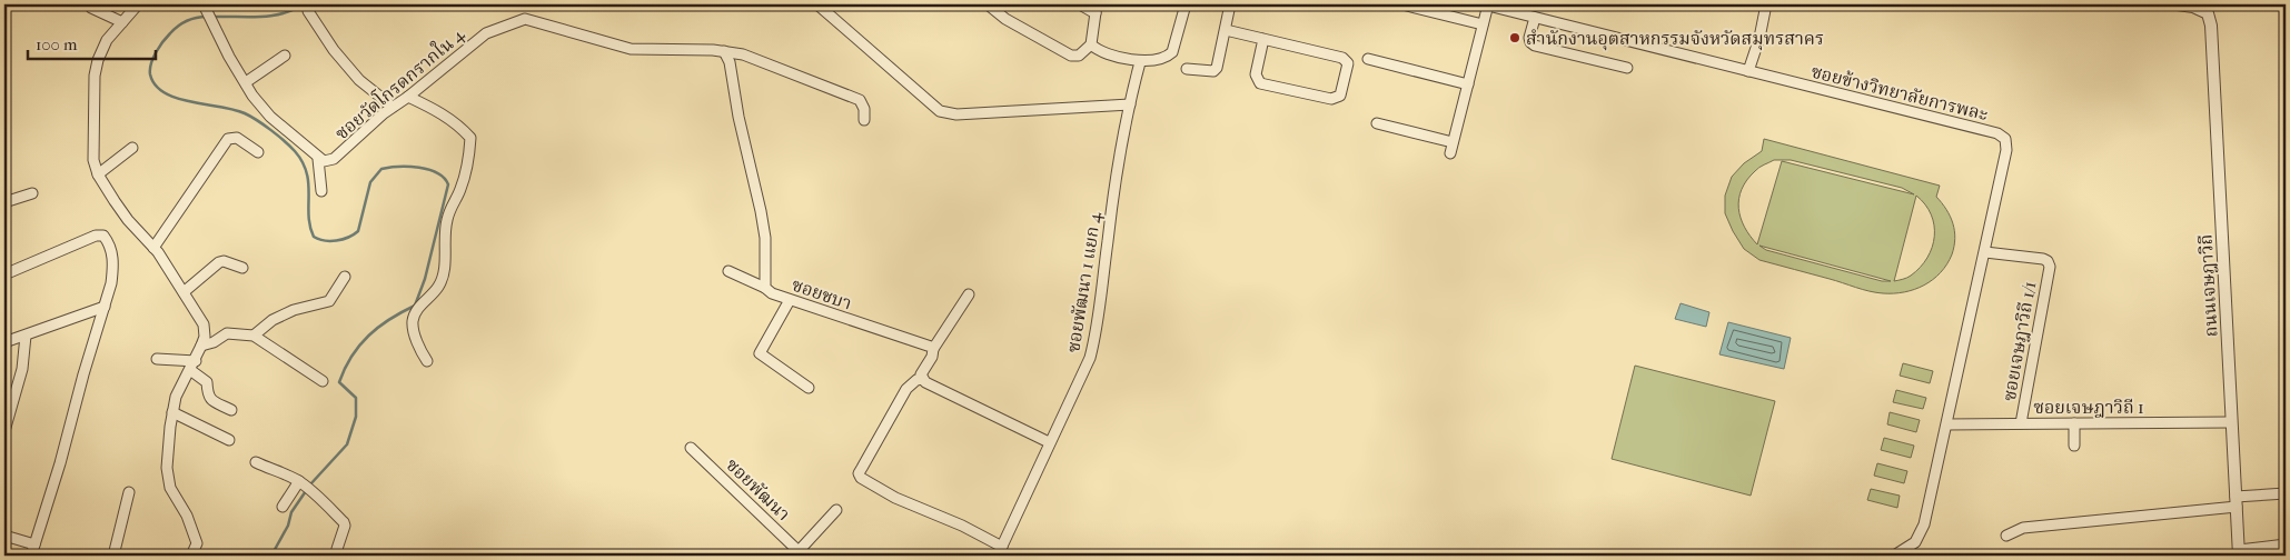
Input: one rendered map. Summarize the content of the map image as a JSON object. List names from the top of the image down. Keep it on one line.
{"streets":{"street":["ซอยวัดโกรดกรากใน 4","ซอยข้างวิทยาลัยการพละ","ซอยพัฒนา 1 แยก 4","ถนนเจษฎาวิถี","ซอยชบา","ซอยเจษฎาวิถี 1/1","ซอยเจษฎาวิถี 1","ซอยพัฒนา"]},"crossings":[["ซอยวัดโกรดกรากใน 4","ซอยชบา"],["ซอยข้างวิทยาลัยการพละ","ซอยเจษฎาวิถี 1/1"],["ซอยข้างวิทยาลัยการพละ","ซอยเจษฎาวิถี 1"],["ถนนเจษฎาวิถี","ซอยเจษฎาวิถี 1"],["ซอยเจษฎาวิถี 1/1","ซอยเจษฎาวิถี 1"]],"places":["สำนักงานอุตสาหกรรมจังหวัดสมุทรสาคร"],"scale_bar":"100 m"}
